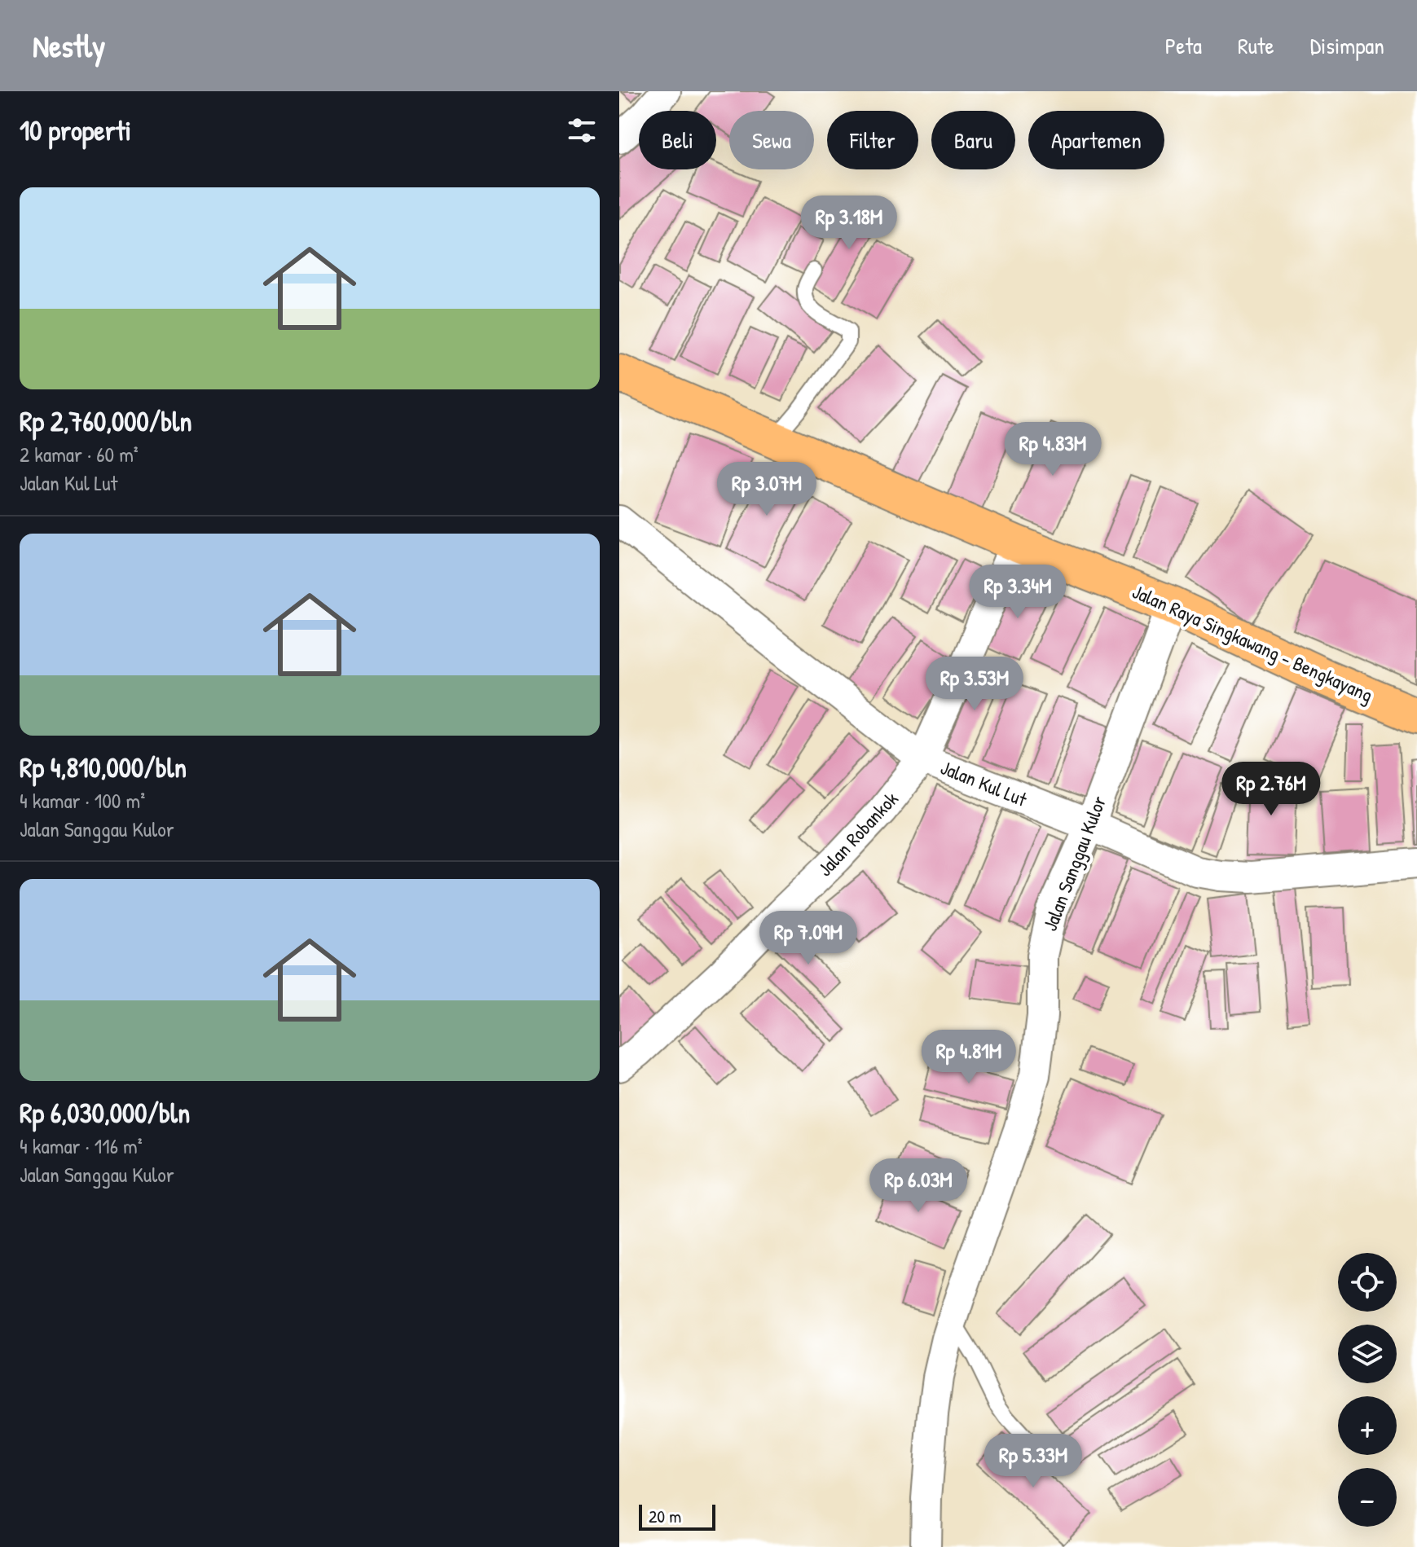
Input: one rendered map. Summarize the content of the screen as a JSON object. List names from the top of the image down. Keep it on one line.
{"streets":{"main road":["Jalan Raya Singkawang - Bengkayang"],"street":["Jalan Kul Lut","Jalan Robankok","Jalan Sanggau Kulor"]},"crossings":[["Jalan Raya Singkawang - Bengkayang","Jalan Robankok"],["Jalan Raya Singkawang - Bengkayang","Jalan Sanggau Kulor"],["Jalan Kul Lut","Jalan Robankok"],["Jalan Kul Lut","Jalan Sanggau Kulor"]],"scale_bar":"20 m","page":{"header":"Nestly","nav":["Peta","Rute","Disimpan"],"heading":"10 properti","chip":["Beli","Sewa","Filter","Baru","Apartemen"],"list":[{"name":"Rp 2,760,000/bln","note":"2 kamar · 60 m² · Jalan Kul Lut"},{"name":"Rp 4,810,000/bln","note":"4 kamar · 100 m² · Jalan Sanggau Kulor"},{"name":"Rp 6,030,000/bln","note":"4 kamar · 116 m² · Jalan Sanggau Kulor"}],"price":["Rp 3.18M","Rp 4.83M","Rp 3.07M","Rp 3.34M","Rp 3.53M","Rp 2.76M","Rp 7.09M","Rp 4.81M","Rp 6.03M","Rp 5.33M"],"map_buttons":["+","−"],"scale":"20 m"}}
